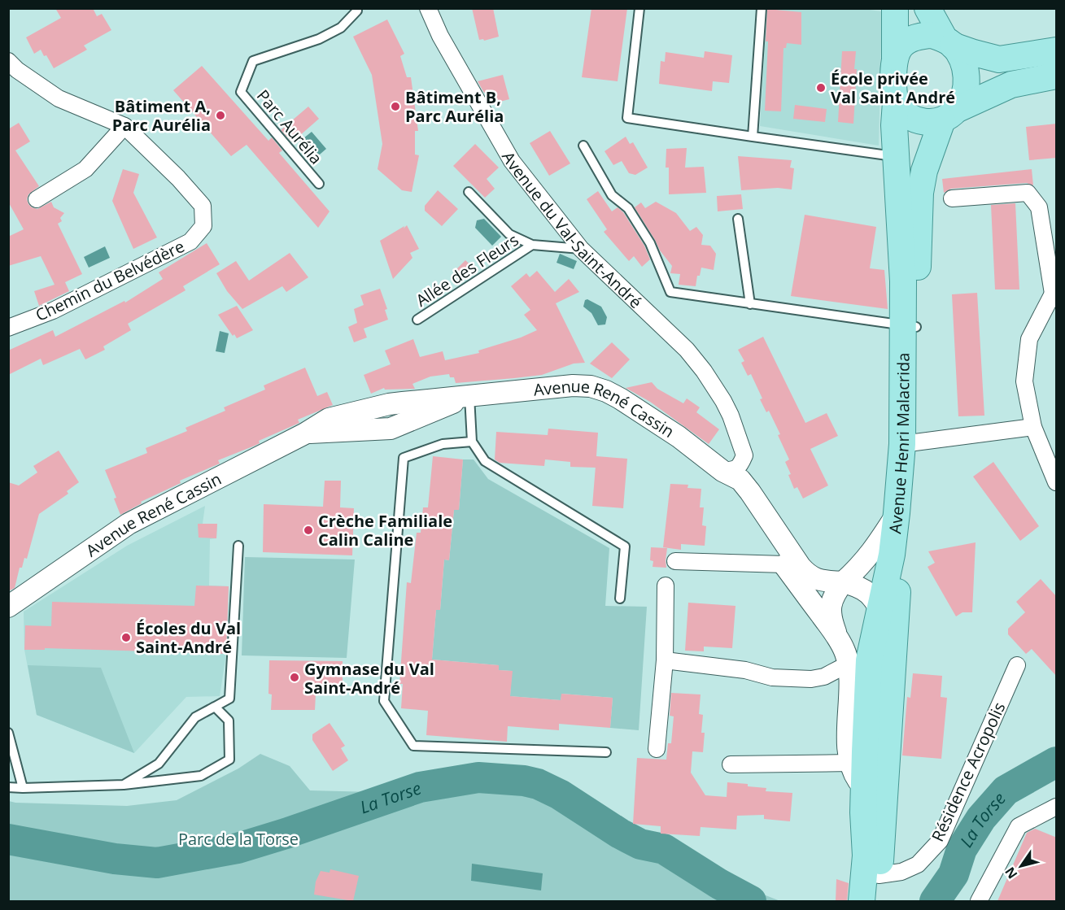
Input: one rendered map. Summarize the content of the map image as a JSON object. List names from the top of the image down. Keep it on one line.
{"streets":{"main road":["Avenue Henri Malacrida"],"street":["Avenue du Val-Saint-André","Chemin du Belvédère","Avenue René Cassin","Résidence Acropolis"],"lane":["Parc Aurélia","Allée des Fleurs"]},"crossings":[["Avenue du Val-Saint-André","Allée des Fleurs"],["Avenue du Val-Saint-André","Avenue René Cassin"],["Avenue du Val-Saint-André","Avenue Henri Malacrida"],["Avenue Henri Malacrida","Résidence Acropolis"]],"water":["La Torse"],"parks":["Parc de la Torse"],"places":["École privée Val Saint André","Bâtiment B, Parc Aurélia","Bâtiment A, Parc Aurélia","Crèche Familiale Calin Caline","Écoles du Val Saint-André","Gymnase du Val Saint-André"],"north":"bottom left"}
